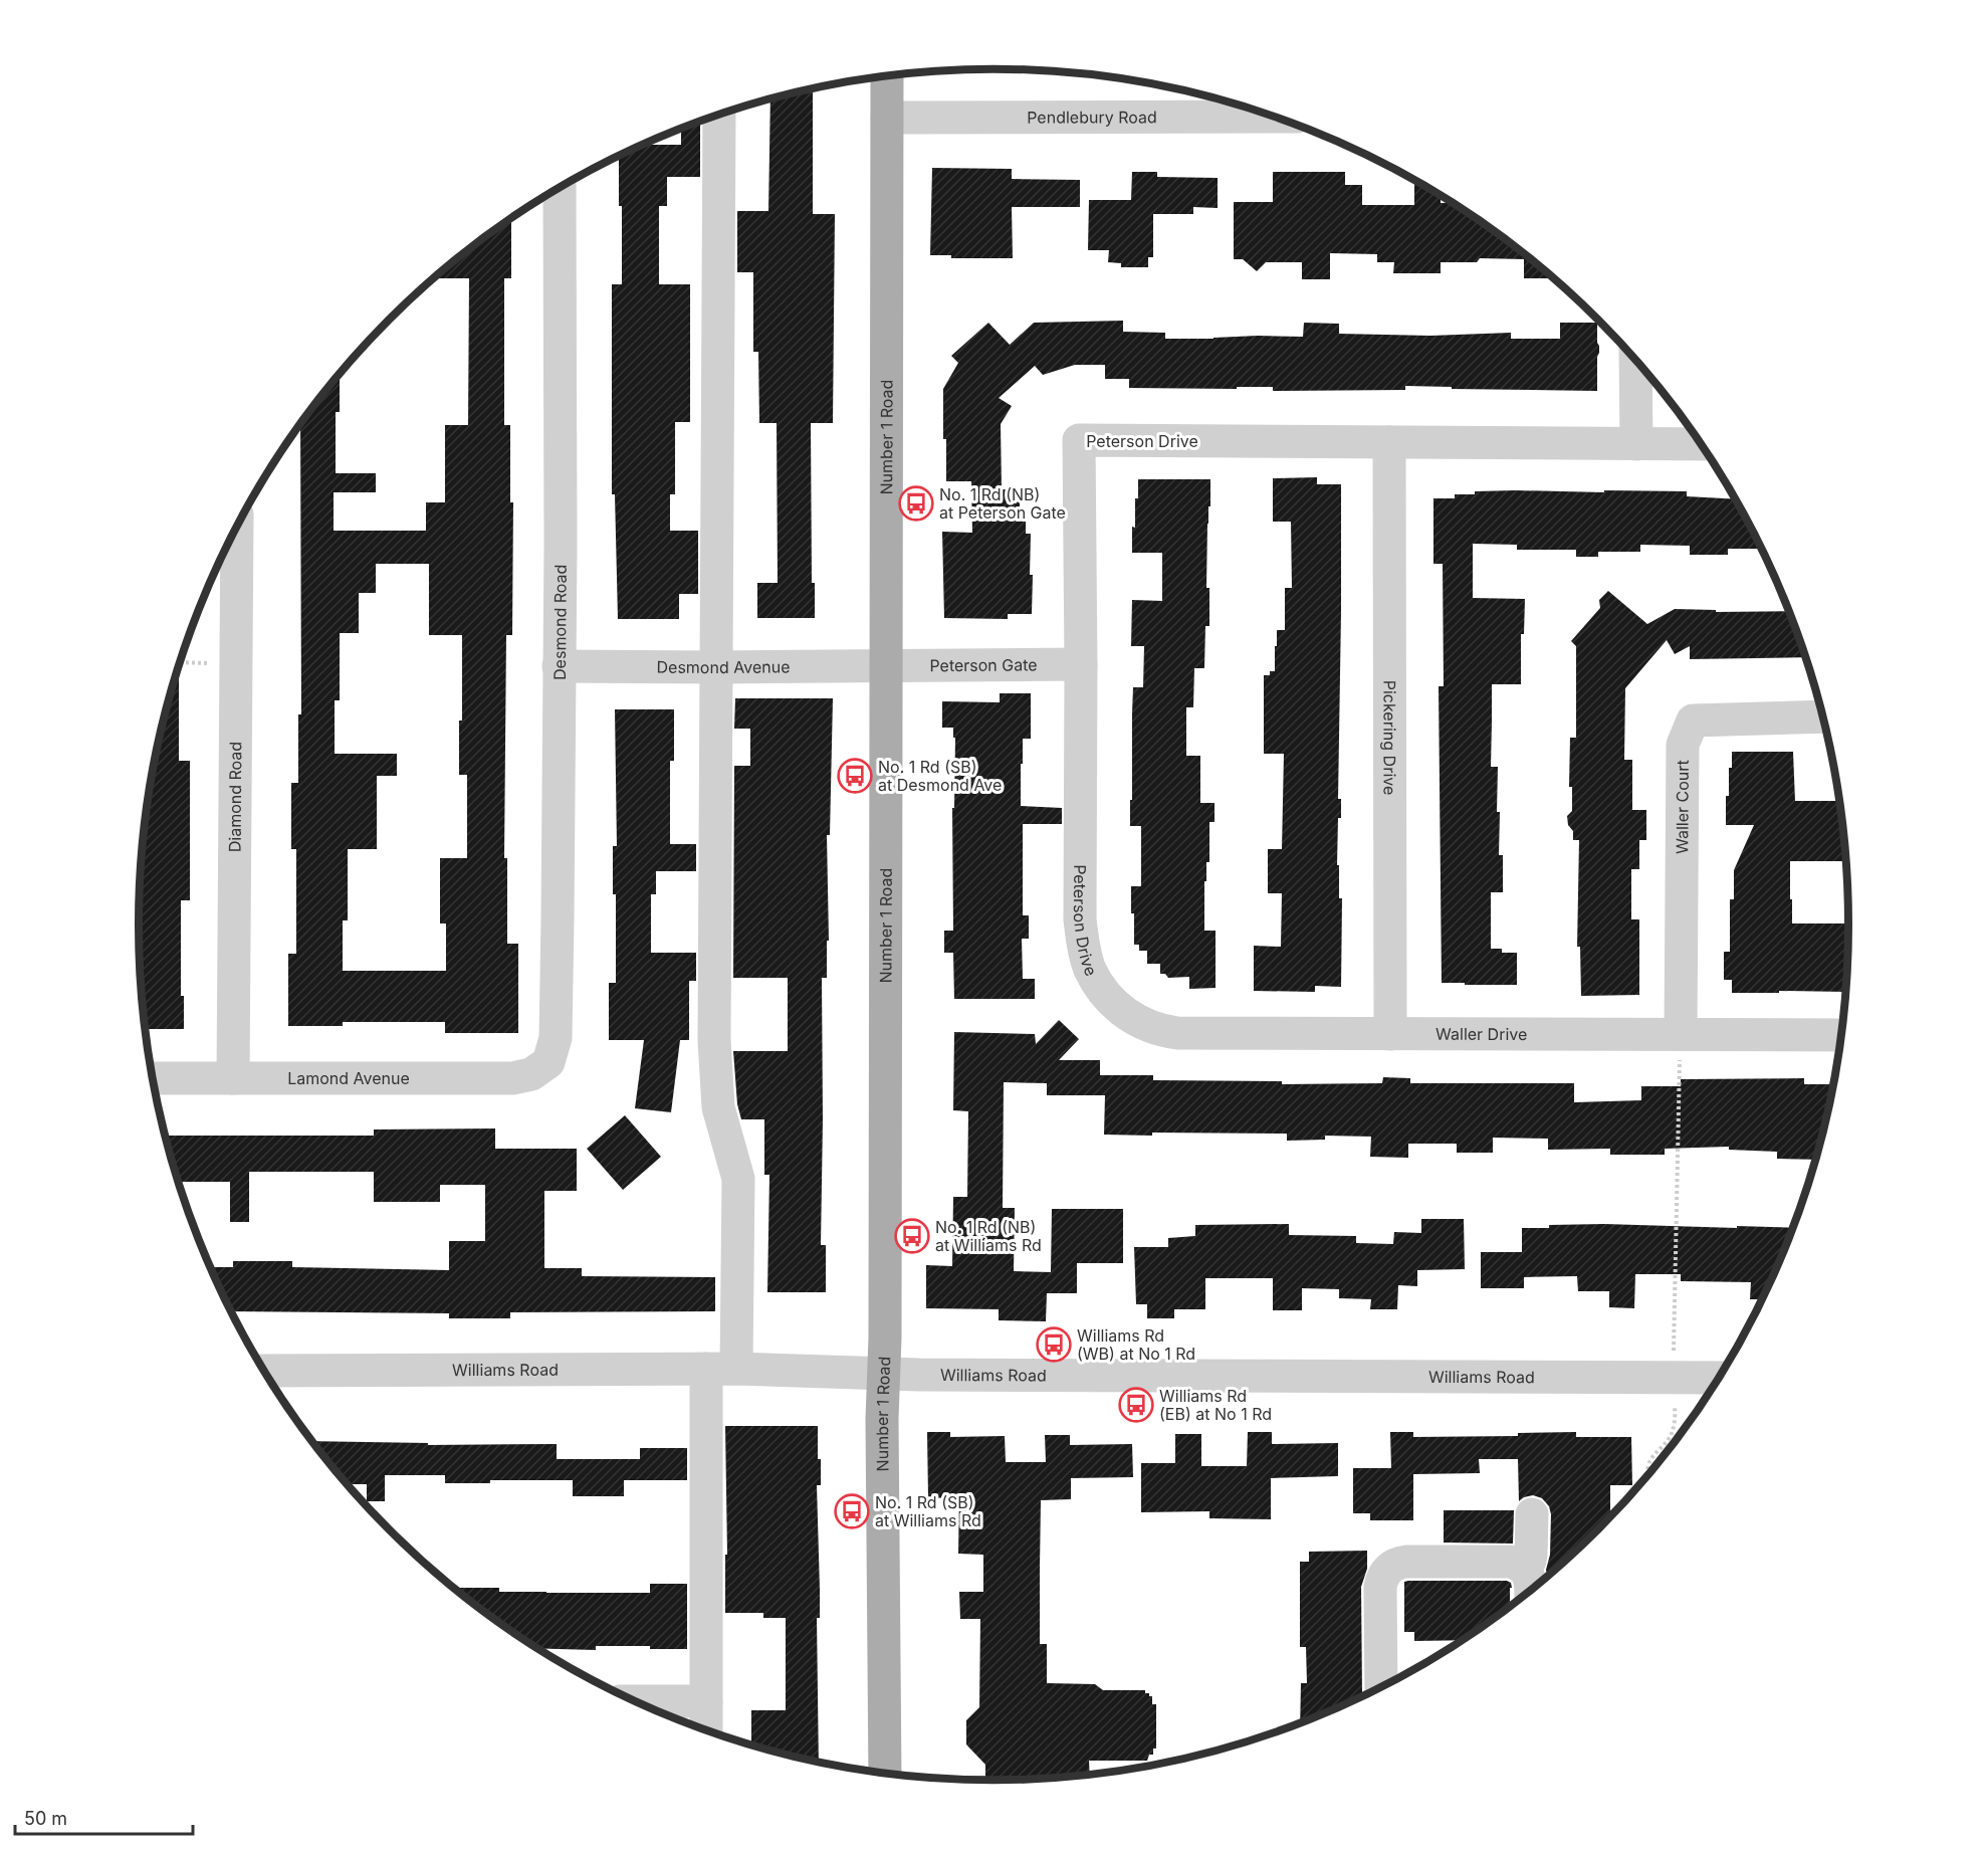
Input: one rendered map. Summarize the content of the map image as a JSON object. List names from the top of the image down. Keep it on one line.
{"streets":{"main road":["Number 1 Road"],"street":["Pendlebury Road","Peterson Drive","Desmond Road","Peterson Gate","Desmond Avenue","Pickering Drive","Diamond Road","Waller Court","Waller Drive","Lamond Avenue","Williams Road"]},"crossings":[["Pendlebury Road","Number 1 Road"],["Number 1 Road","Peterson Gate"],["Number 1 Road","Desmond Avenue"],["Number 1 Road","Williams Road"],["Peterson Drive","Peterson Gate"],["Peterson Drive","Pickering Drive"],["Peterson Drive","Waller Drive"],["Desmond Road","Desmond Avenue"],["Desmond Road","Lamond Avenue"],["Peterson Gate","Desmond Avenue"],["Pickering Drive","Waller Drive"],["Diamond Road","Lamond Avenue"],["Waller Court","Waller Drive"]],"places":{"bus stop":["No. 1 Rd (NB) at Peterson Gate","No. 1 Rd (SB) at Desmond Ave","No. 1 Rd (NB) at Williams Rd","Williams Rd (WB) at No 1 Rd","Williams Rd (EB) at No 1 Rd","No. 1 Rd (SB) at Williams Rd"]},"scale_bar":"50 m"}
